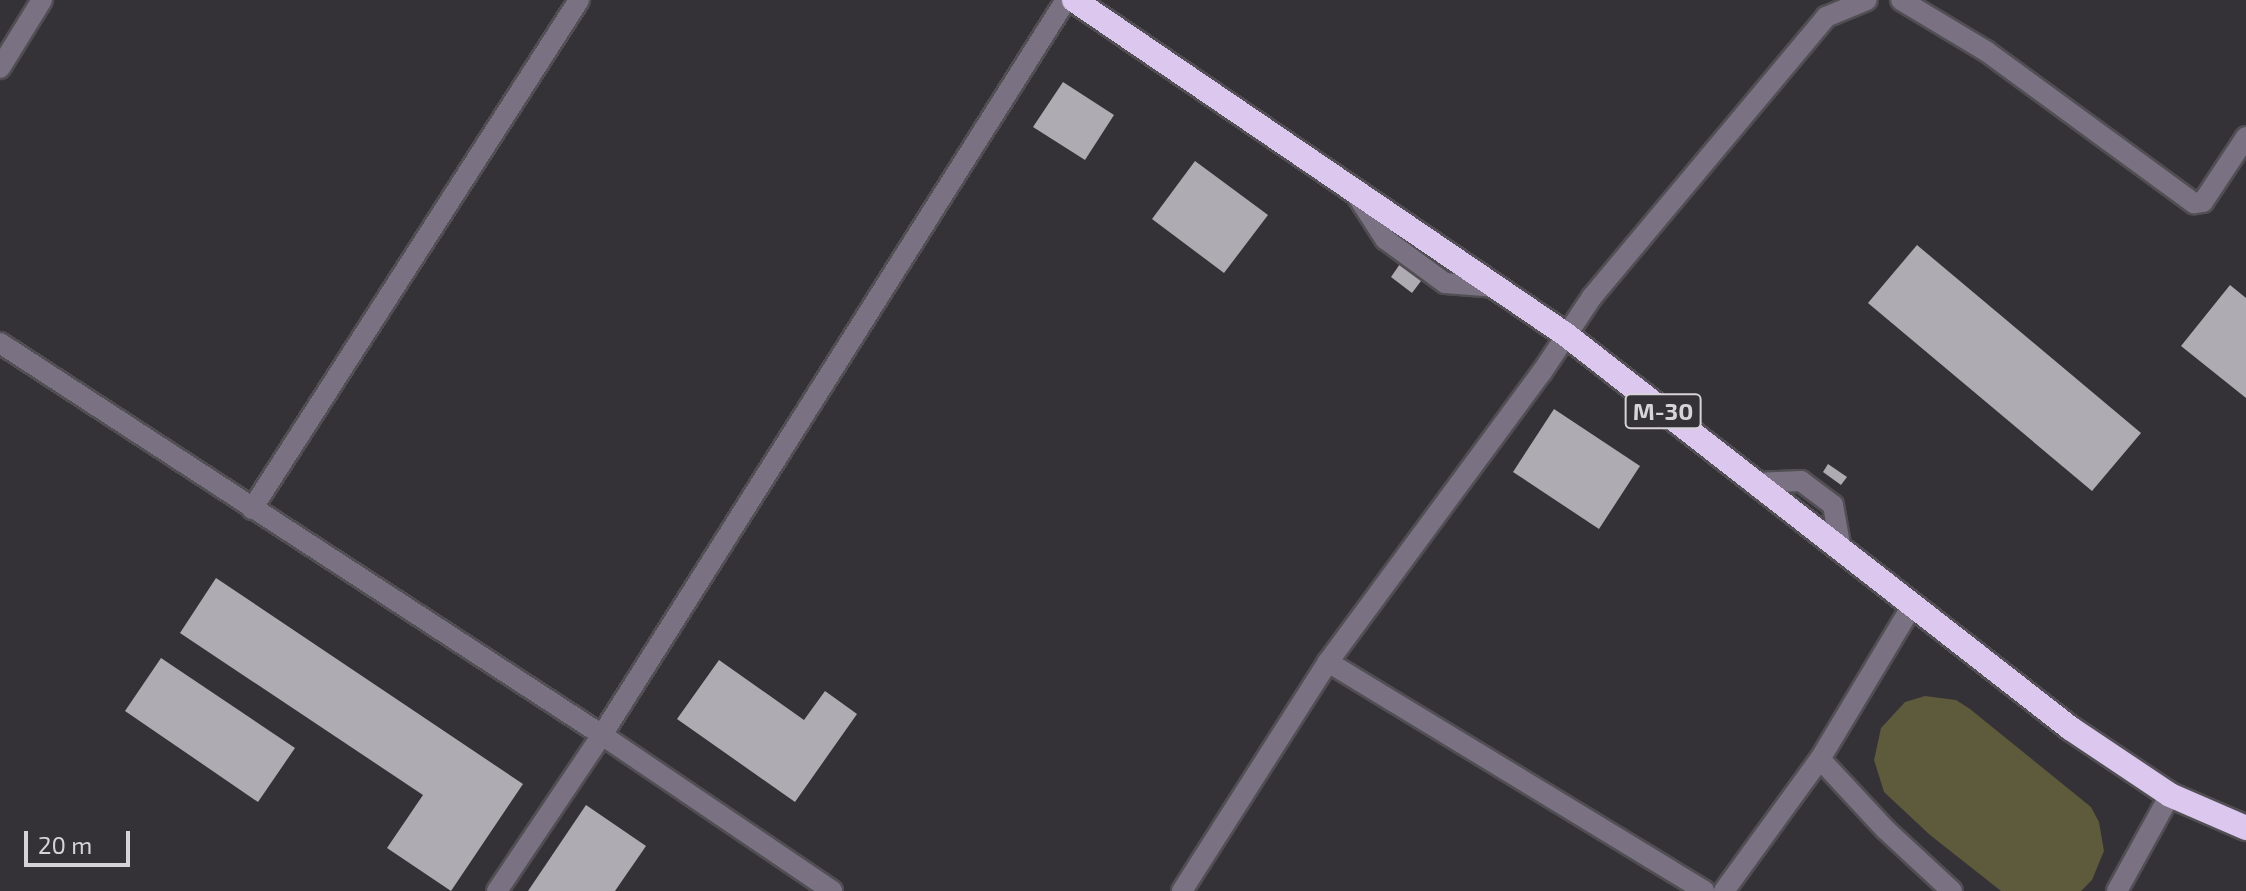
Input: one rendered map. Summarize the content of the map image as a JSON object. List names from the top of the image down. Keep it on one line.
{"streets":{"highway":["М-30"]},"scale_bar":"20 m"}
